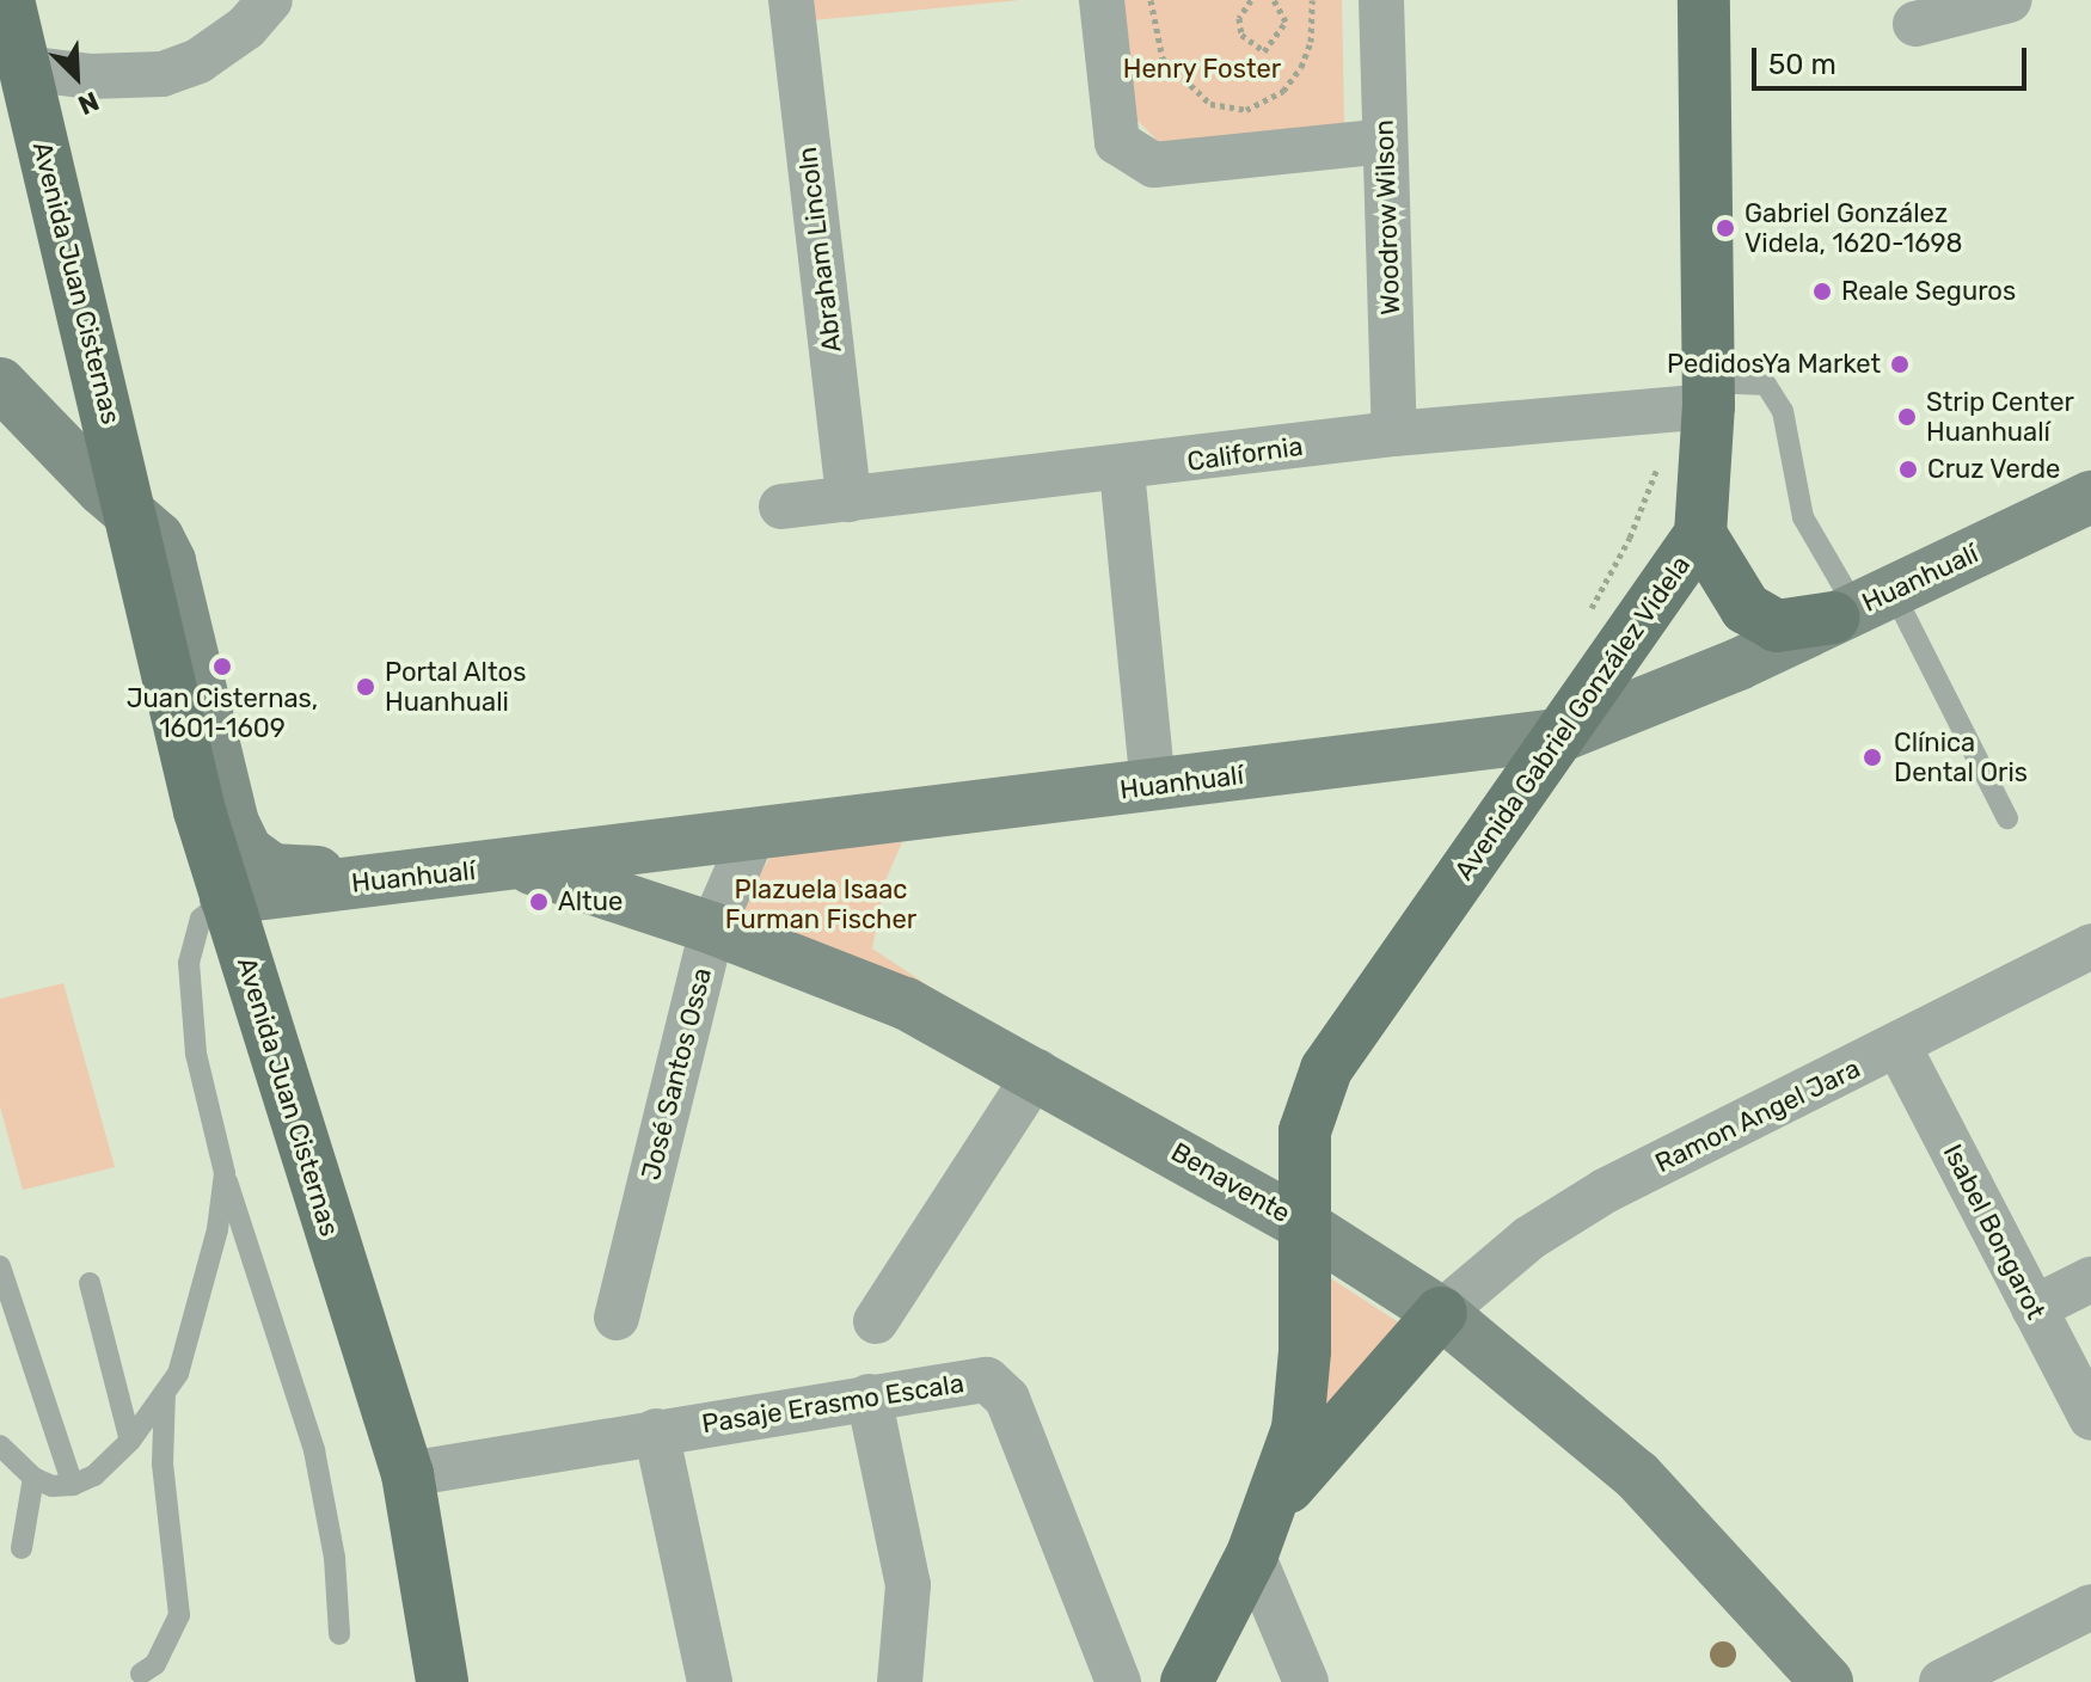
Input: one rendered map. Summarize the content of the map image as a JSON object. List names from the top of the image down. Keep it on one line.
{"streets":{"main road":["Avenida Juan Cisternas","Huanhualí","Avenida Gabriel González Videla","Benavente"],"street":["Woodrow Wilson","Abraham Lincoln","California","José Santos Ossa","Ramon Angel Jara","Isabel Bongarot","Pasaje Erasmo Escala"]},"crossings":[["Woodrow Wilson","California"],["Abraham Lincoln","California"],["Avenida Juan Cisternas","Huanhualí"],["Avenida Juan Cisternas","Benavente"],["Avenida Juan Cisternas","Pasaje Erasmo Escala"],["California","Avenida Gabriel González Videla"],["Huanhualí","Avenida Gabriel González Videla"],["Huanhualí","José Santos Ossa"],["Huanhualí","Benavente"],["Avenida Gabriel González Videla","Benavente"],["José Santos Ossa","Benavente"],["Ramon Angel Jara","Benavente"],["Ramon Angel Jara","Isabel Bongarot"]],"parks":["Henry Foster","Plazuela Isaac Furman Fischer"],"places":["Gabriel González Videla, 1620-1698","Reale Seguros","PedidosYa Market","Strip Center Huanhualí","Cruz Verde","Juan Cisternas, 1601-1609","Portal Altos Huanhuali","Clínica Dental Oris","Altue"],"scale_bar":"50 m","north":"bottom right"}
